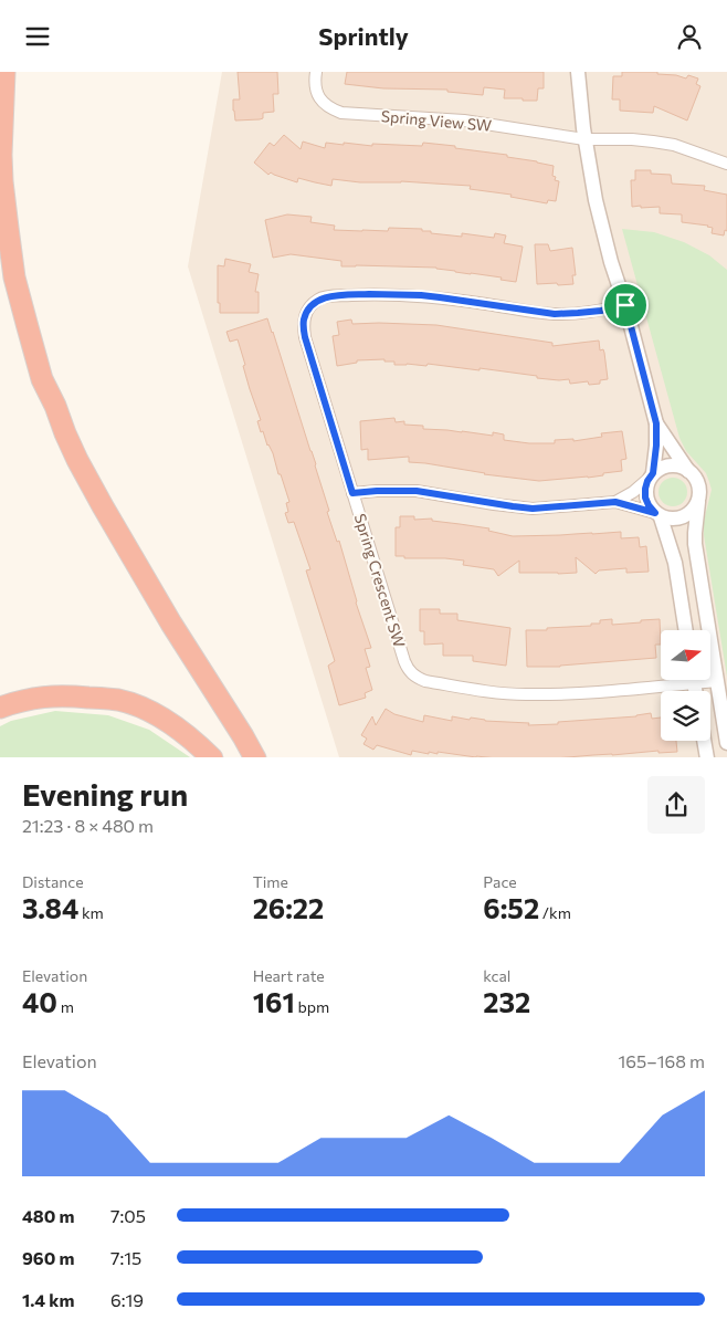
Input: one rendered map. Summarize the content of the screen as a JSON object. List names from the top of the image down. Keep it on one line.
{"streets":{"street":["Spring View SW","Spring Crescent SW"]},"north":"right","page":{"header":"Sprintly","heading":["Evening run","21:23 · 8 × 480 m"],"stats":[["Distance","3.84 km"],["Time","26:22"],["Pace","6:52 /km"],["Elevation","40 m"],["Heart rate","161 bpm"],["kcal","232"]],"chart":["Elevation","165–168 m"],"list":[{"name":"480 m","note":"7:05"},{"name":"960 m","note":"7:15"},{"name":"1.4 km","note":"6:19"}]}}
